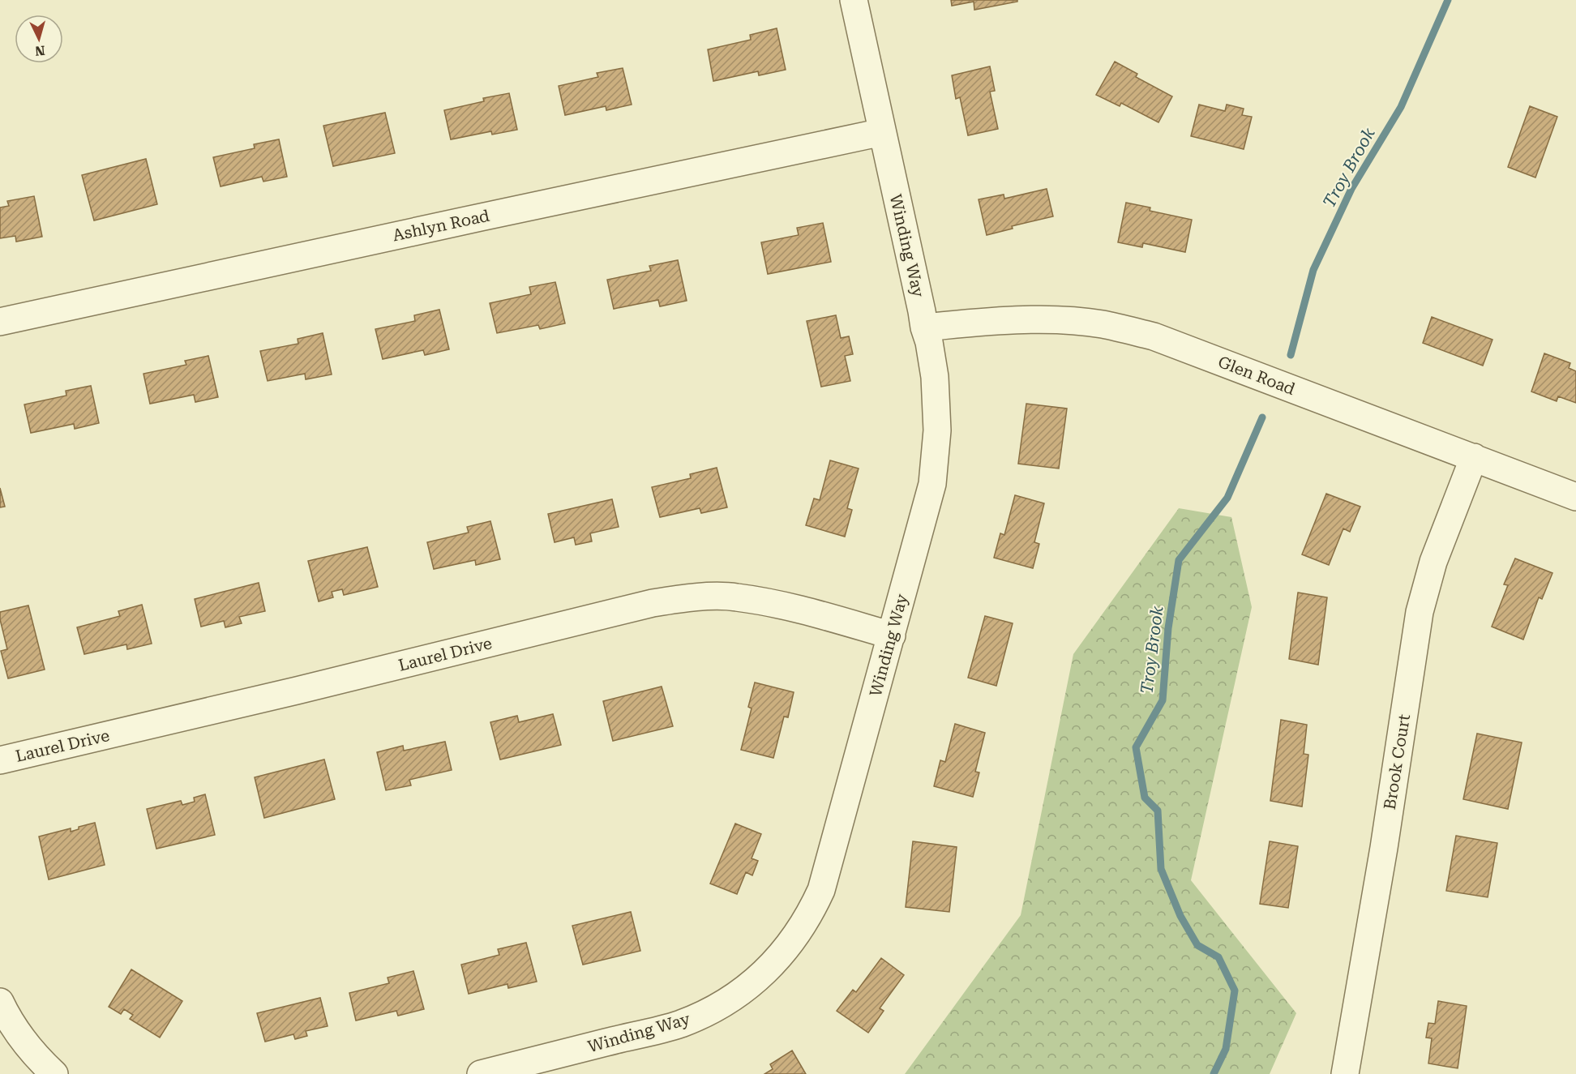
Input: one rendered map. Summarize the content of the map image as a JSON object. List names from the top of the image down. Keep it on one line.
{"streets":{"street":["Ashlyn Road","Winding Way","Glen Road","Laurel Drive","Brook Court"]},"crossings":[["Ashlyn Road","Winding Way"],["Winding Way","Glen Road"],["Winding Way","Laurel Drive"],["Glen Road","Brook Court"]],"water":["Troy Brook"],"north":"bottom"}
